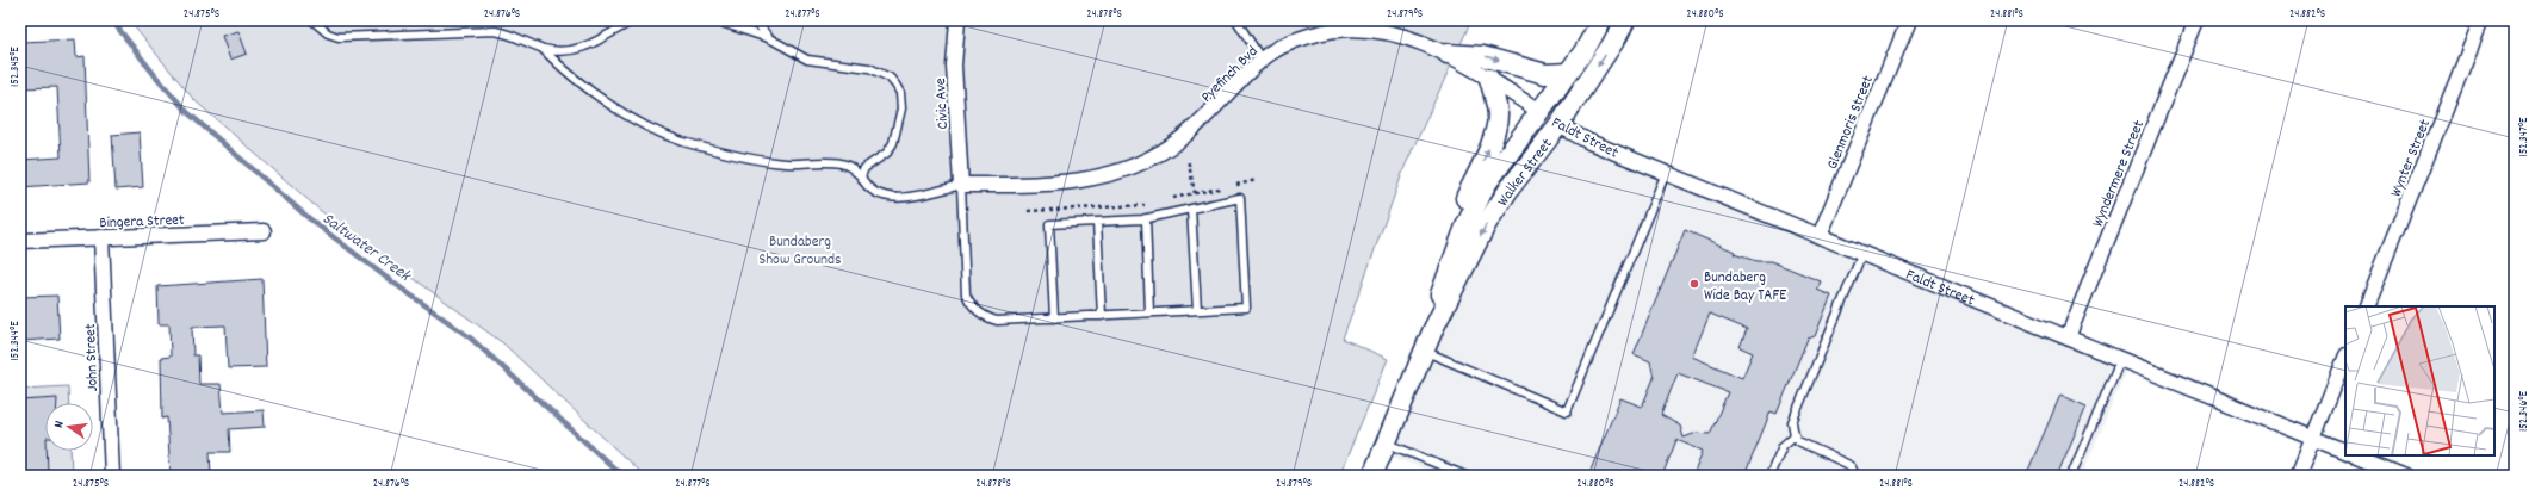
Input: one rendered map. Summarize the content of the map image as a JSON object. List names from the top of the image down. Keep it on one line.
{"streets":{"main road":["Faldt Street","Walker Street"],"street":["Pyefinch Bvd","Civic Ave","Glenmoris Street","Wynter Street","Wyndermere Street","Bingera Street","John Street"]},"crossings":[["Pyefinch Bvd","Civic Ave"],["Pyefinch Bvd","Faldt Street"],["Pyefinch Bvd","Walker Street"],["Glenmoris Street","Faldt Street"],["Faldt Street","Walker Street"],["Faldt Street","Wyndermere Street"],["Bingera Street","John Street"]],"water":["Saltwater Creek"],"parks":["Bundaberg Show Grounds"],"places":["Bundaberg Wide Bay TAFE"],"north":"left","coordinates":["24.875°S","24.876°S","24.877°S","24.878°S","24.879°S","24.880°S","24.881°S","24.882°S","152.345°E","152.347°E","152.344°E","152.346°E"]}
